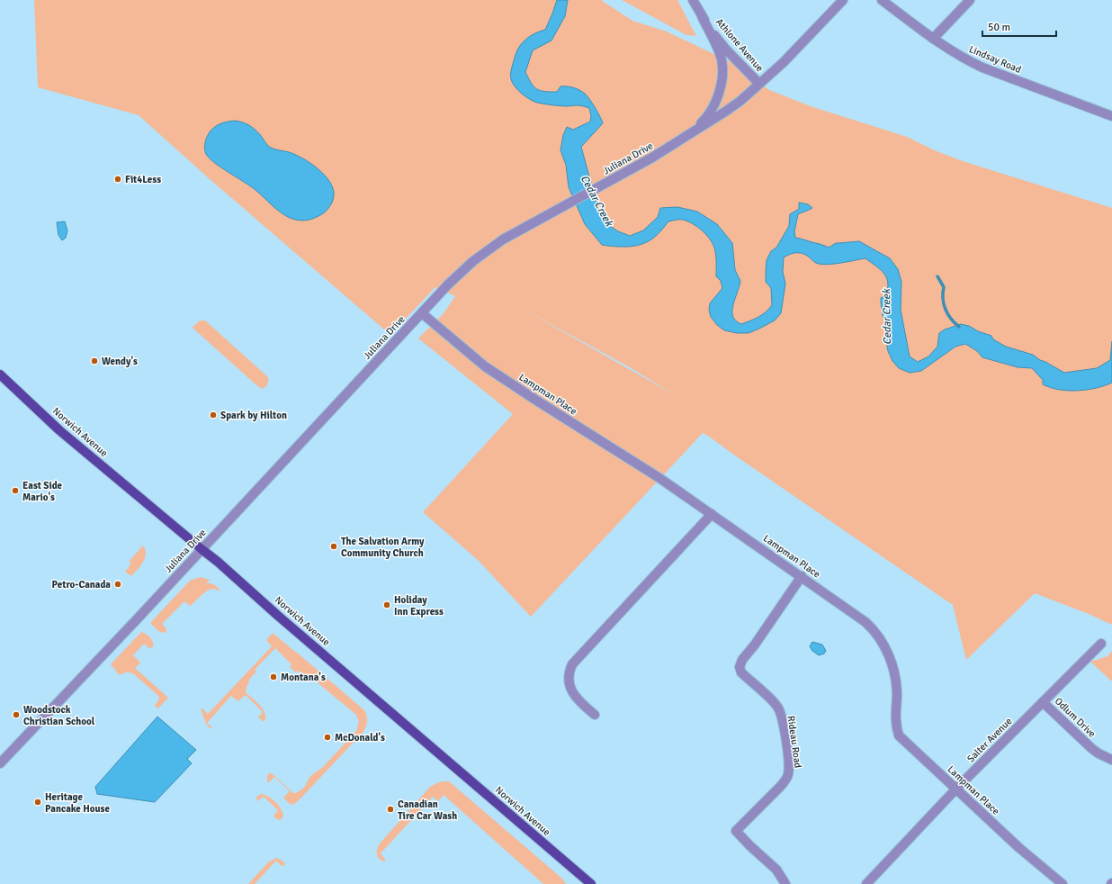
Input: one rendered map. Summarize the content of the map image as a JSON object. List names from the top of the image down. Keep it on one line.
{"streets":{"main road":["Norwich Avenue"],"street":["Athlone Avenue","Lindsay Road","Juliana Drive","Lampman Place","Odlum Drive","Salter Avenue","Rideau Road"]},"crossings":[["Athlone Avenue","Juliana Drive"],["Juliana Drive","Lampman Place"],["Juliana Drive","Norwich Avenue"],["Lampman Place","Salter Avenue"],["Lampman Place","Rideau Road"],["Odlum Drive","Salter Avenue"]],"water":["Cedar Creek"],"places":["Fit4Less","Wendy's","Spark by Hilton","East Side Mario's","The Salvation Army Community Church","Petro-Canada","Holiday Inn Express","Montana's","Woodstock Christian School","McDonald's","Heritage Pancake House","Canadian Tire Car Wash"],"scale_bar":"50 m"}
